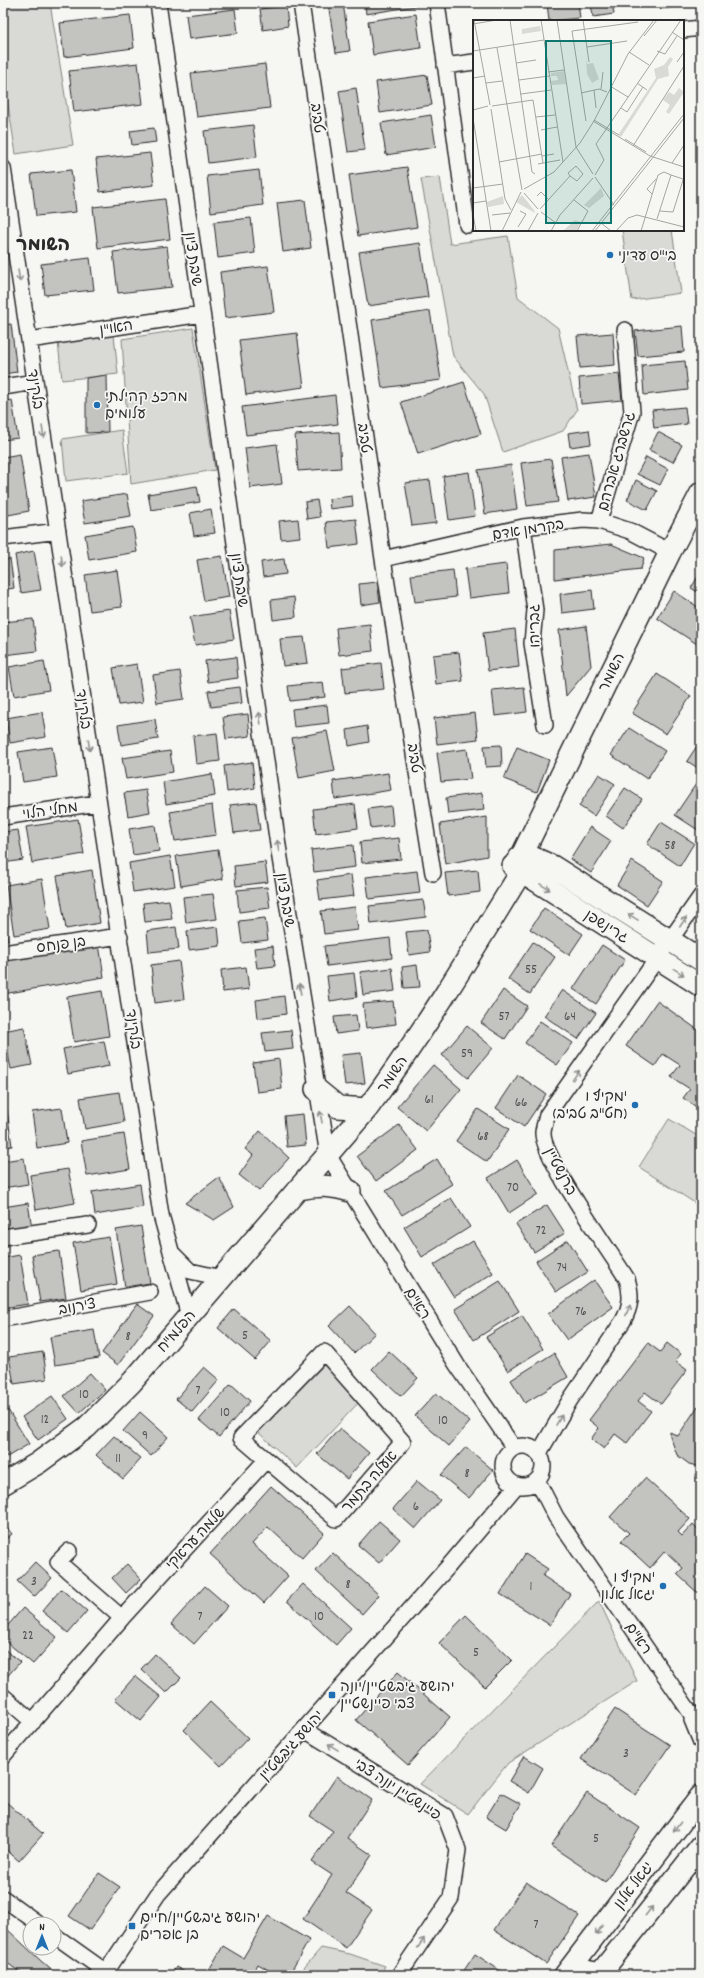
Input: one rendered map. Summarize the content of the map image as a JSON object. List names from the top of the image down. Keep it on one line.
{"streets":{"street":["טביב","שיבת ציון","האו\"ן","בלקינד","גרשברג אברהם","בקרמן אדם","גבריהו","השומר","מחלי הלוי","גרינשפן","בן פנחס","ברנשטיין","רא\"ם","צ'רנוב","הפלמ\"ח","אעלה בתמר","שלמה עראקי","יהושע גיבשטיין","פיינשטיין יונה צבי","יגאל אלון"]},"crossings":[["טביב","בקרמן אדם"],["שיבת ציון","האו\"ן"],["שיבת ציון","השומר"],["שיבת ציון","רא\"ם"],["שיבת ציון","הפלמ\"ח"],["האו\"ן","בלקינד"],["בלקינד","מחלי הלוי"],["בלקינד","בן פנחס"],["בלקינד","הפלמ\"ח"],["גרשברג אברהם","בקרמן אדם"],["בקרמן אדם","גבריהו"],["בקרמן אדם","השומר"],["השומר","גרינשפן"],["השומר","רא\"ם"],["השומר","הפלמ\"ח"],["גרינשפן","ברנשטיין"],["ברנשטיין","רא\"ם"],["ברנשטיין","יהושע גיבשטיין"],["רא\"ם","הפלמ\"ח"],["רא\"ם","יהושע גיבשטיין"],["אעלה בתמר","שלמה עראקי"],["יהושע גיבשטיין","פיינשטיין יונה צבי"]],"one_way":["שיבת ציון","בלקינד","ברנשטיין"],"districts":["השומר"],"places":{"other":["בי\"ס עדיני","מרכז קהילתי עלומים","מקיף ו' (חט\"ב טביב)","מקיף ו' יגאל אלון"],"transit":["יהושע גיבשטיין/יונה צבי פיינשטיין","יהושע גיבשטיין/חיים בן אפרים"]},"house_numbers":["58","55","57","64","59","61","66","68","70","72","74","76","5","8","7","10","10","12","10","9","11","8","6","3","8","1","7","10","22","5","3","5","7"],"north":"top"}
